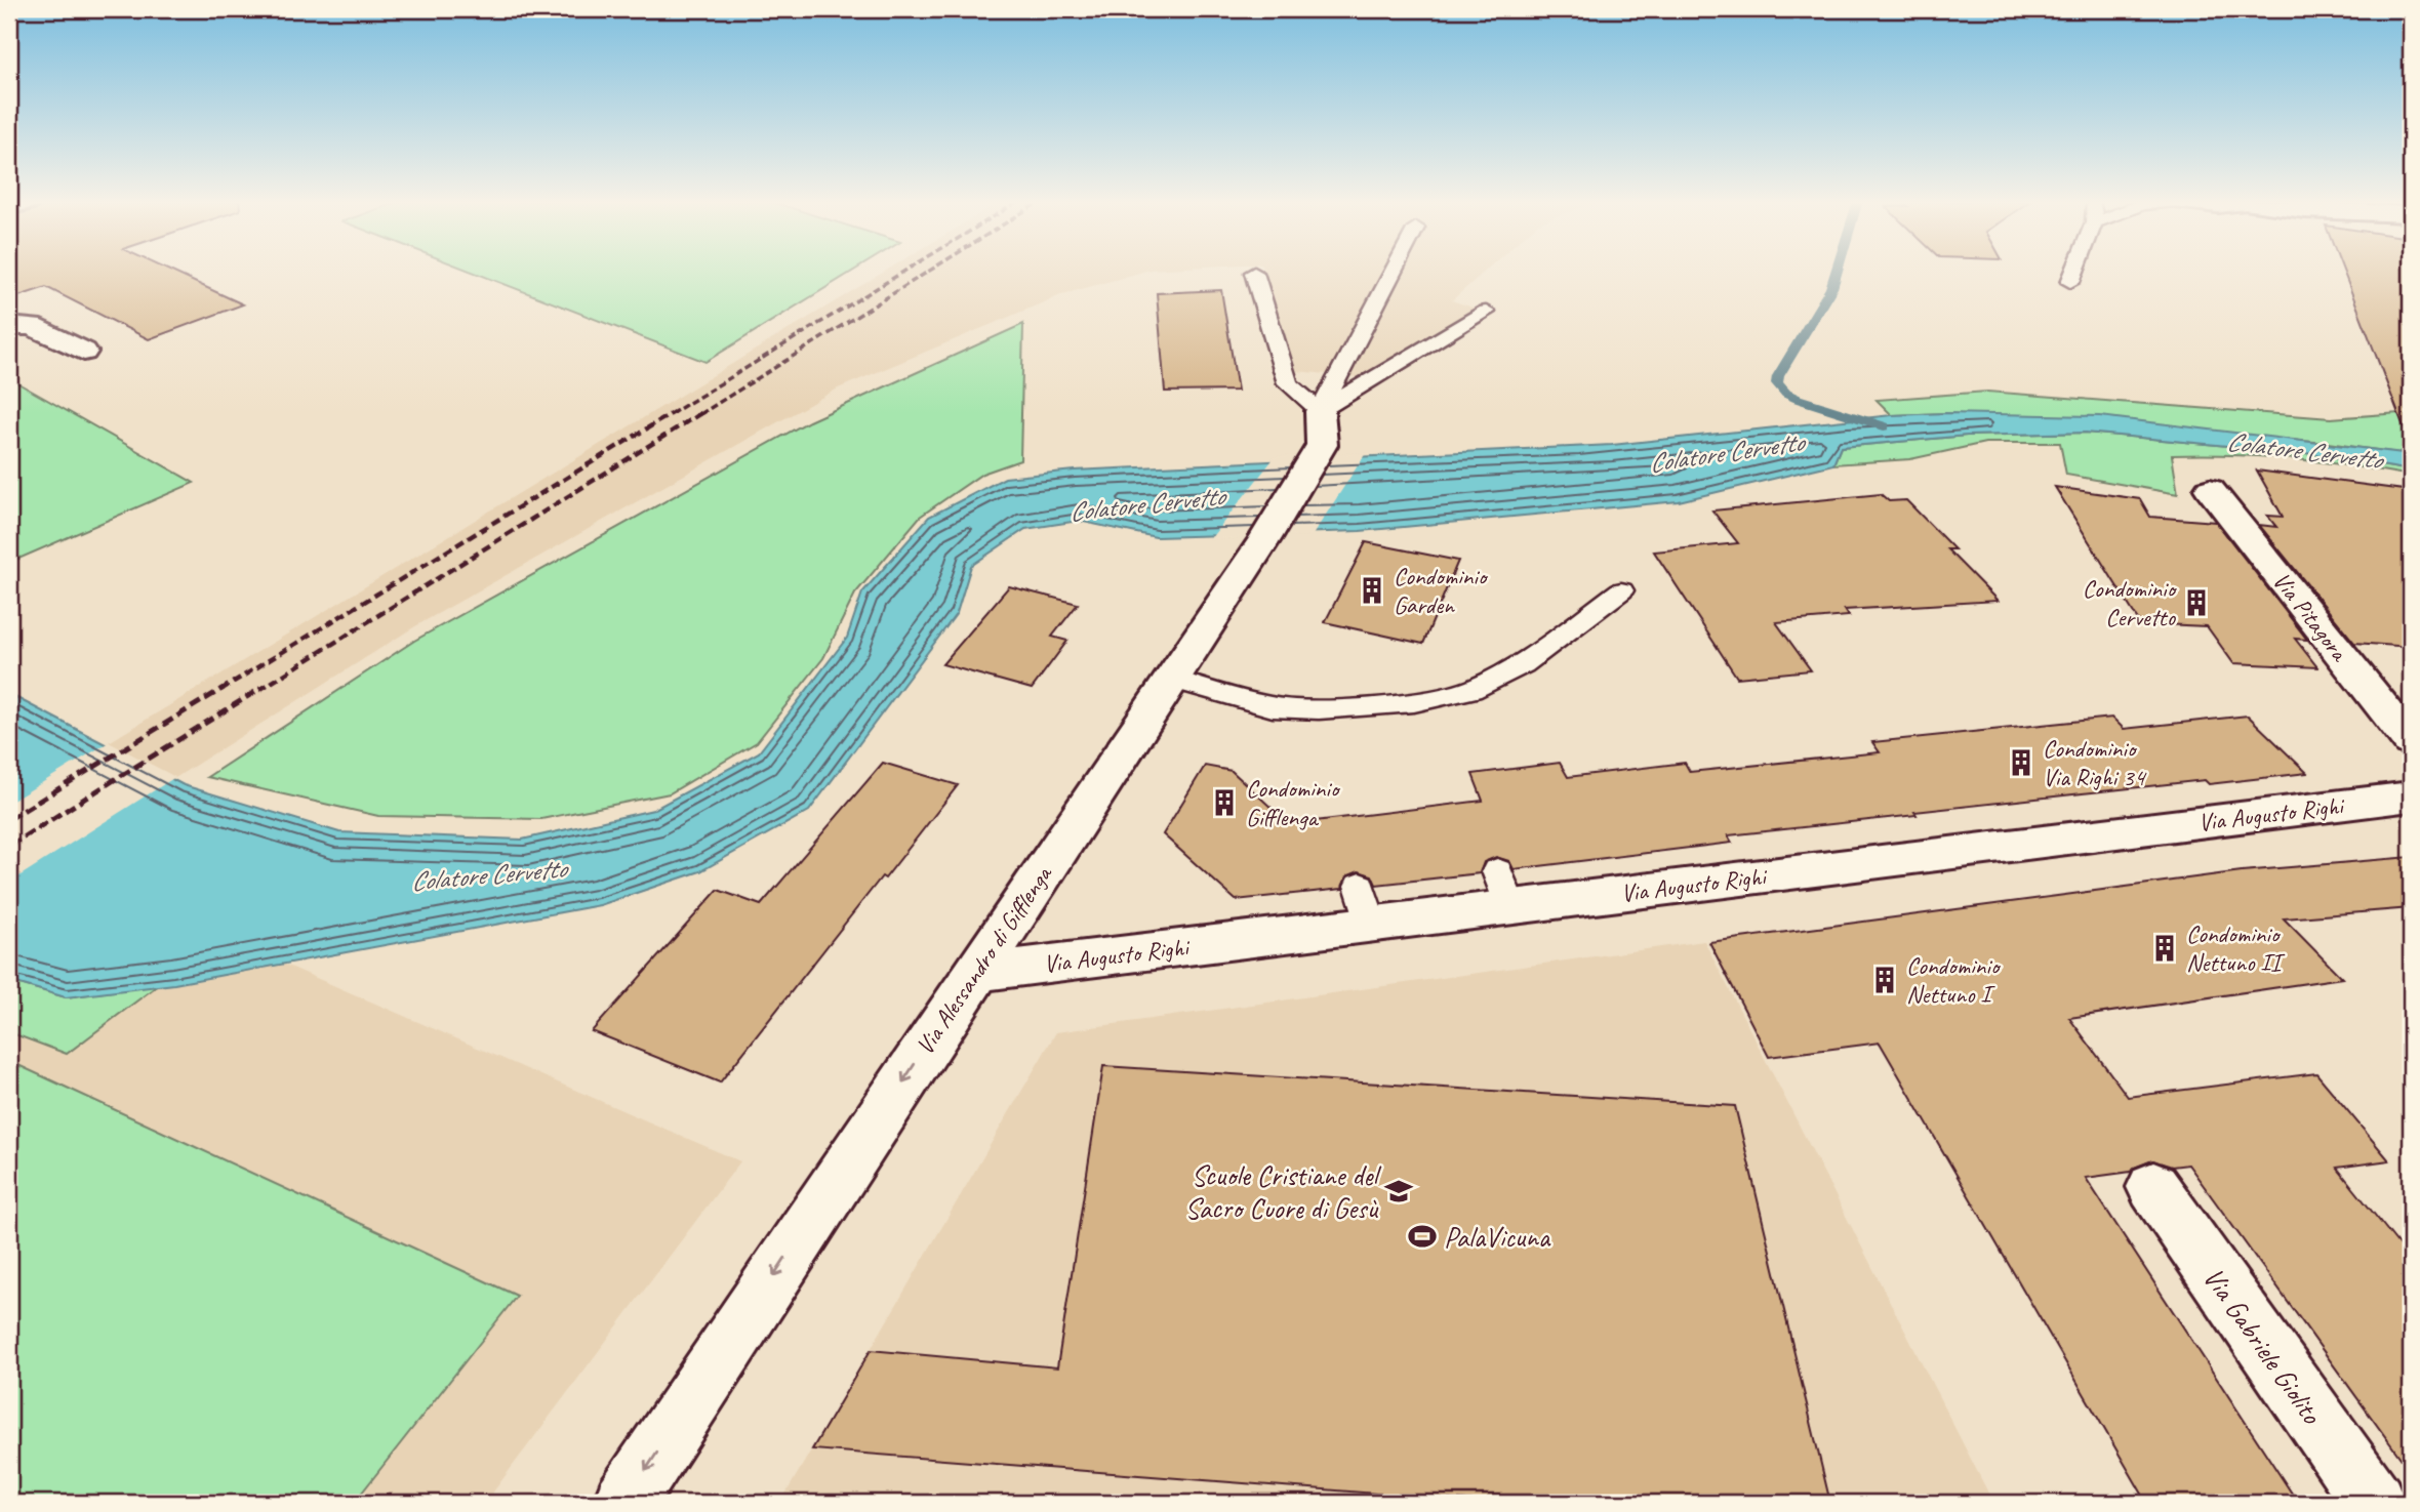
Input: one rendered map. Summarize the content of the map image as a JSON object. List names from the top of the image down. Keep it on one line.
{"streets":{"street":["Via Pitagora","Via Augusto Righi","Via Alessandro di Gifflenga","Via Gabriele Giolito"]},"crossings":[["Via Augusto Righi","Via Alessandro di Gifflenga"]],"one_way":["Via Alessandro di Gifflenga"],"water":["Colatore Cervetto"],"places":{"building":["Condominio Garden","Condominio Cervetto","Condominio Via Righi 34","Condominio Gifflenga","Condominio Nettuno II","Condominio Nettuno I"],"school or university":["Scuole Cristiane del Sacro Cuore di Gesù"],"sports":["PalaVicuna"]}}
